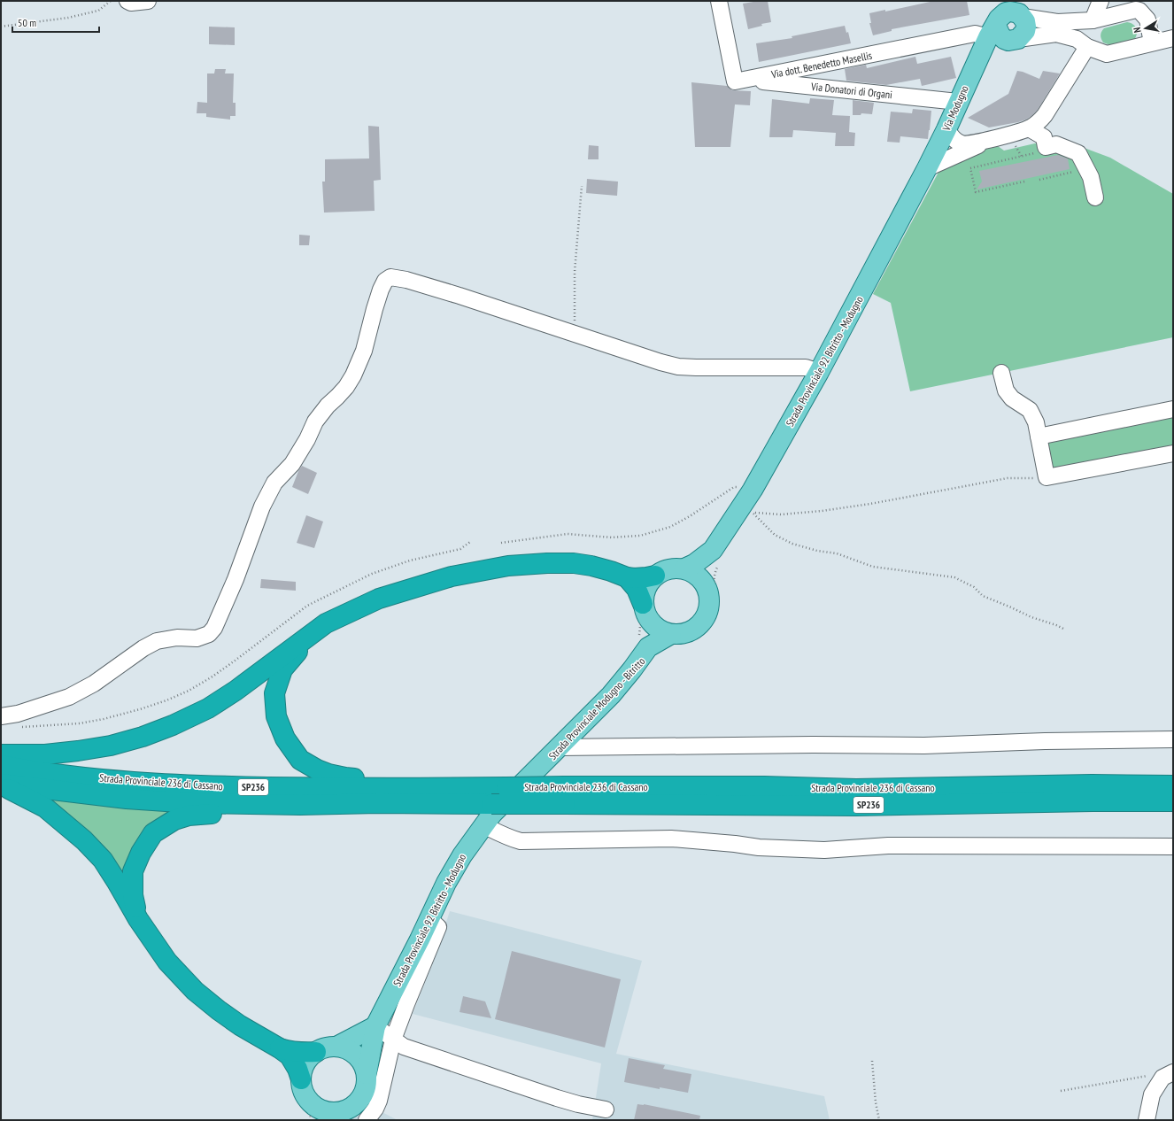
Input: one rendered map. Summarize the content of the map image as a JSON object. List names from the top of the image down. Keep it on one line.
{"streets":{"highway":["Strada Provinciale 236 di Cassano","SP236"],"main road":["Via Modugno","Strada Provinciale 92 Bitritto - Modugno"],"street":["Via dott. Benedetto Masellis","Via Donatori di Organi"]},"crossings":[["Via dott. Benedetto Masellis","Via Donatori di Organi"],["Via dott. Benedetto Masellis","Via Modugno"],["Via Donatori di Organi","Via Modugno"],["Via Modugno","Strada Provinciale 92 Bitritto - Modugno"]],"scale_bar":"50 m","north":"left"}
